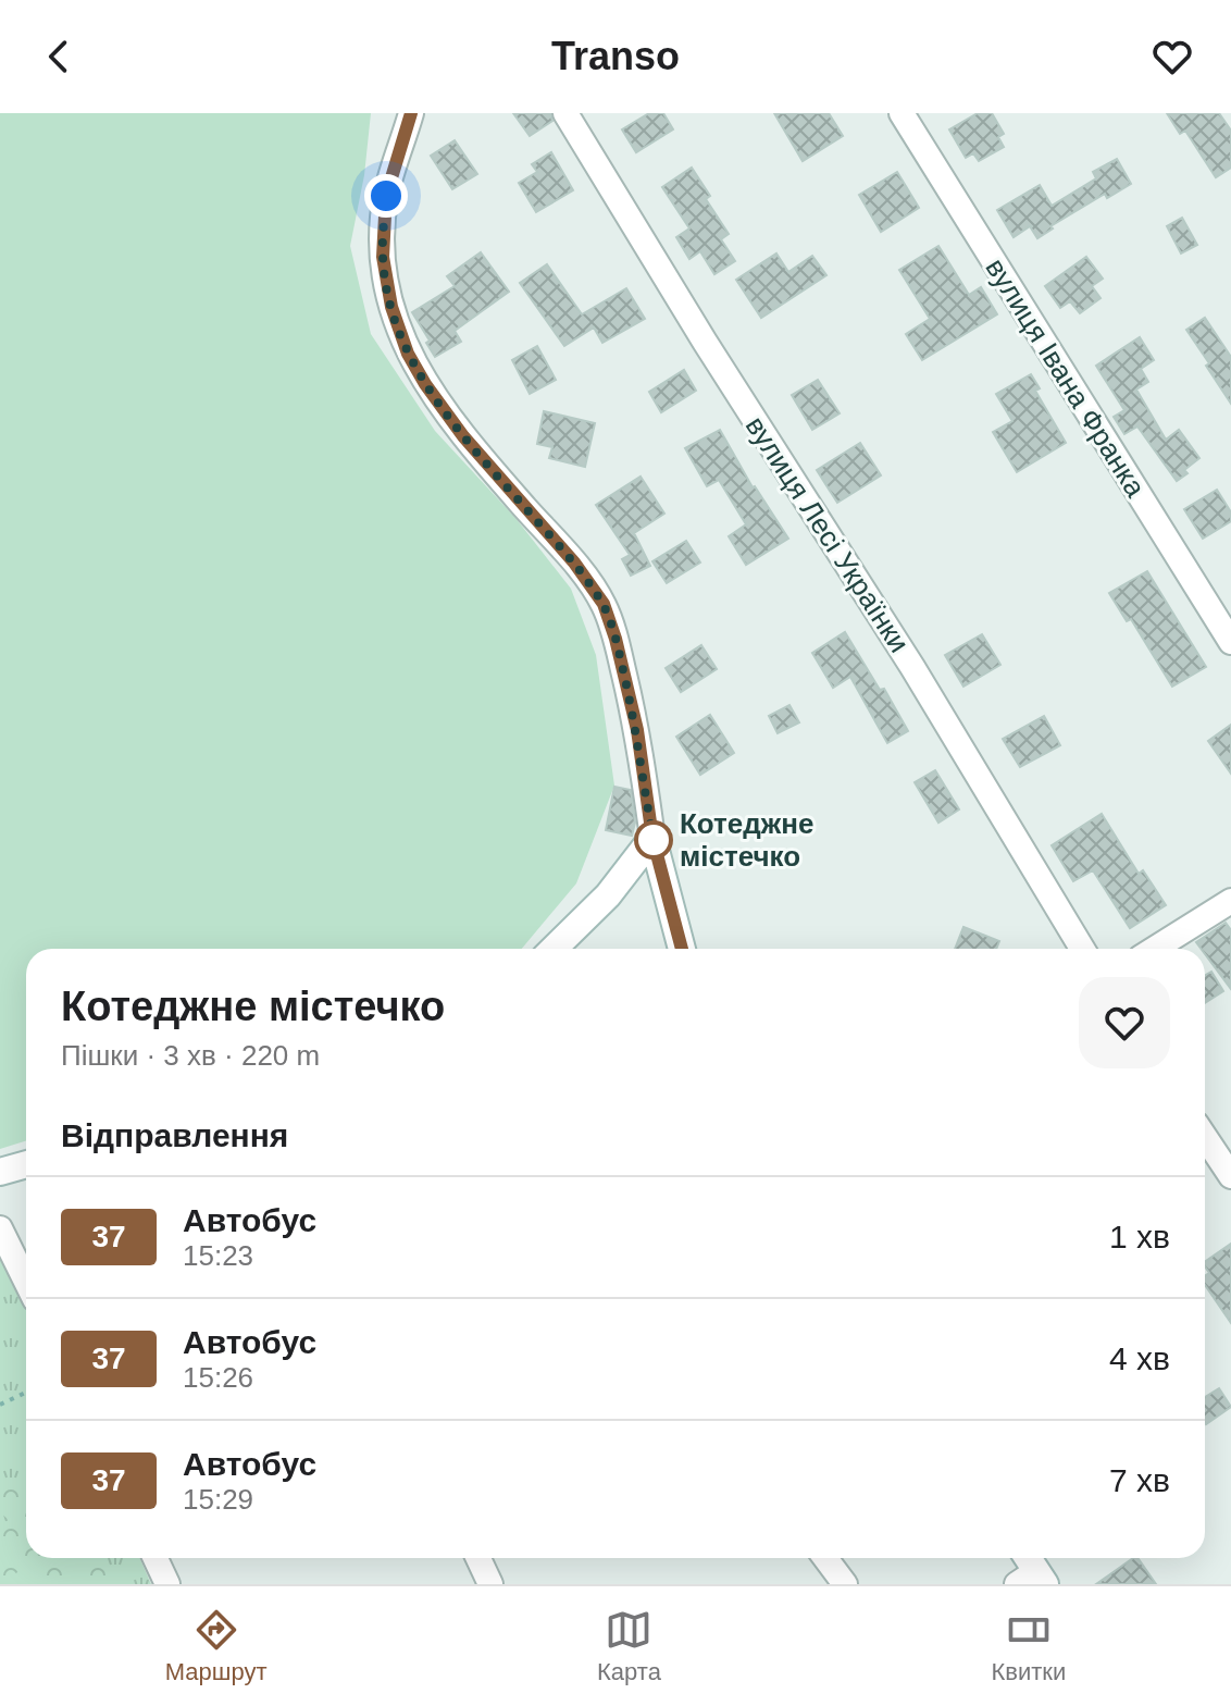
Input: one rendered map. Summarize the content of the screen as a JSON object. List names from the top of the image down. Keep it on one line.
{"streets":{"street":["вулиця Івана Франка","вулиця Лесі Українки"]},"places":["Котеджне містечко"],"lines":["bus line 37"],"page":{"header":"Transo","heading":[["Котеджне містечко","Пішки · 3 хв · 220 m"],"Відправлення"],"list":[{"mark":"37","name":"Автобус","note":"15:23","value":"1 хв"},{"mark":"37","name":"Автобус","note":"15:26","value":"4 хв"},{"mark":"37","name":"Автобус","note":"15:29","value":"7 хв"}],"tabs":["Маршрут","Карта","Квитки"]}}
